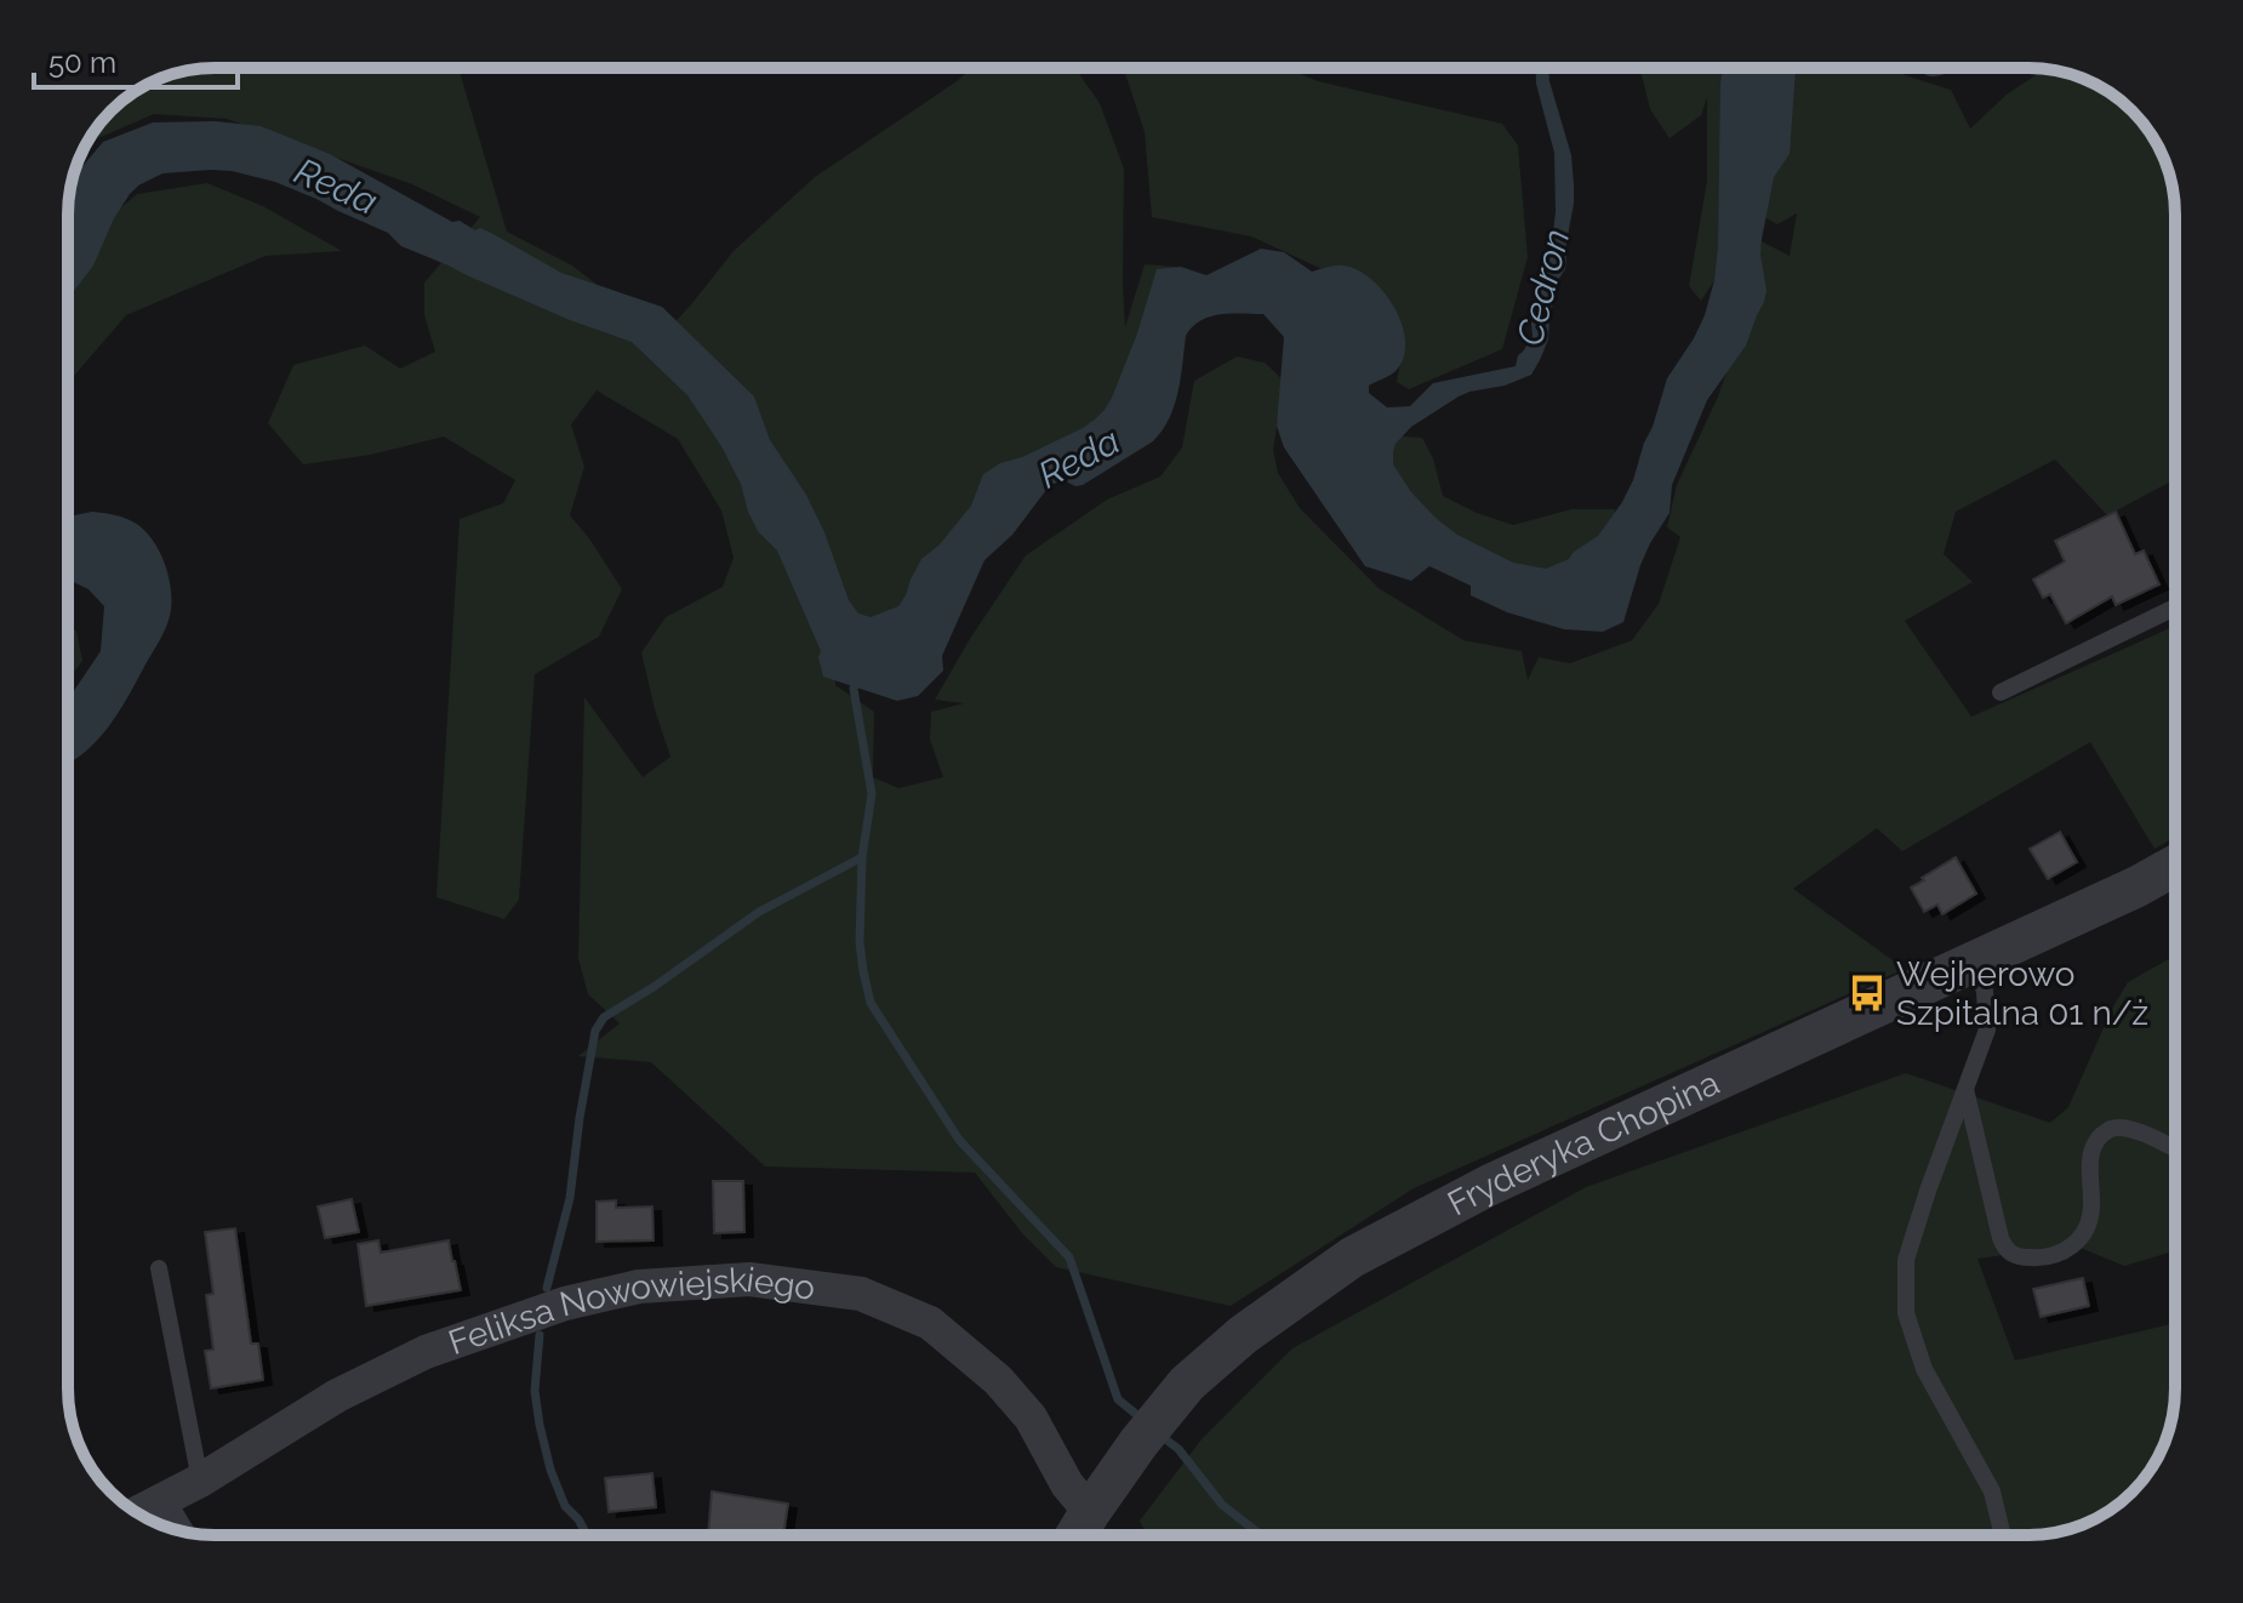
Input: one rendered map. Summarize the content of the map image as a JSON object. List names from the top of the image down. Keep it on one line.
{"streets":{"street":["Fryderyka Chopina","Feliksa Nowowiejskiego"]},"crossings":[["Fryderyka Chopina","Feliksa Nowowiejskiego"]],"water":["Reda","Cedron"],"places":{"bus stop":["Wejherowo Szpitalna 01 n/ż"]},"scale_bar":"50 m"}
